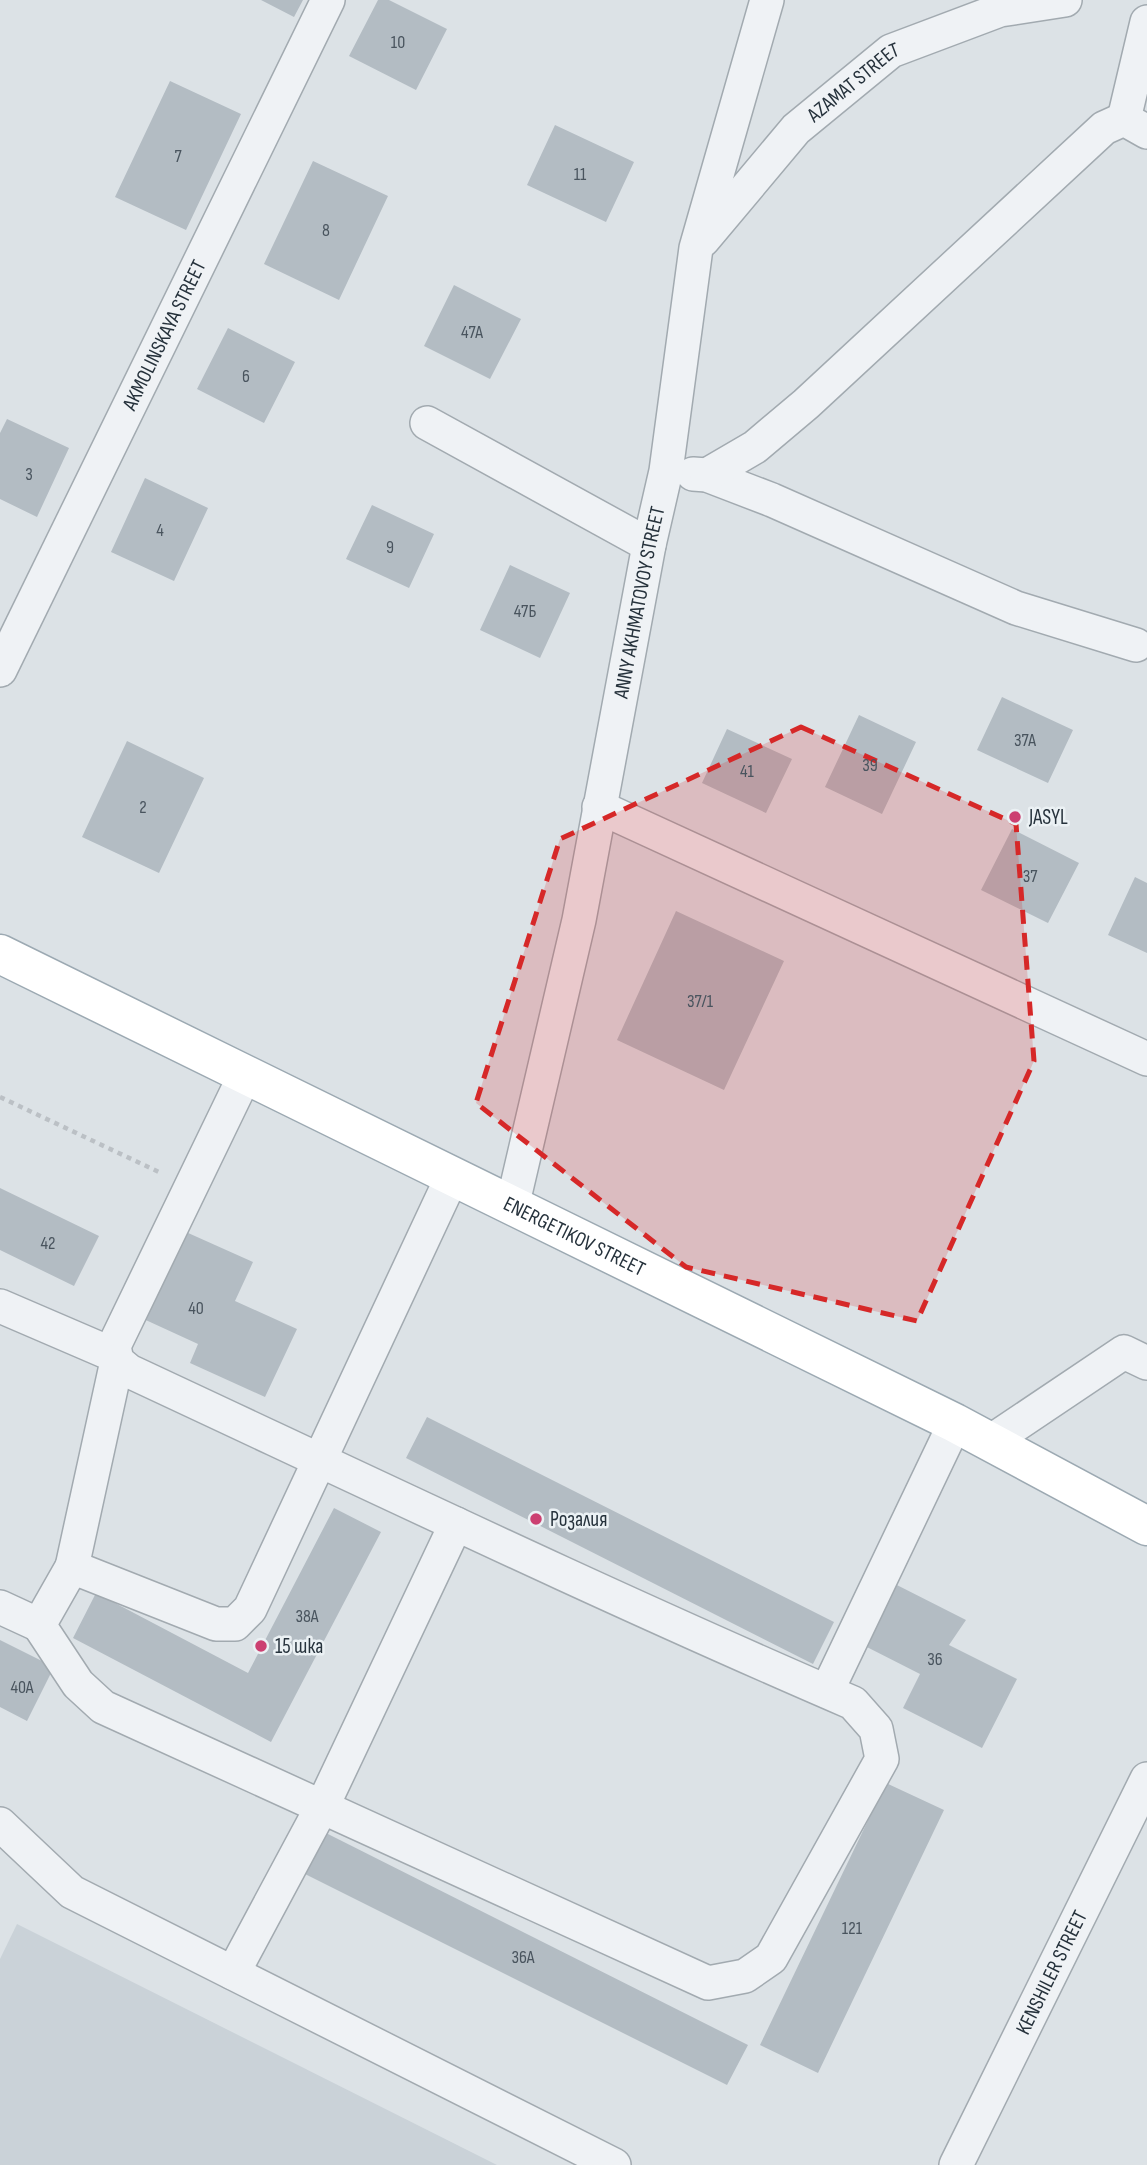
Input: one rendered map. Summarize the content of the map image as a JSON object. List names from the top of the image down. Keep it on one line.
{"streets":{"main road":["ENERGETIKOV STREET"],"street":["AZAMAT STREET","AKMOLINSKAYA STREET","ANNY AKHMATOVOY STREET","KENSHILER STREET"]},"crossings":[["AZAMAT STREET","ANNY AKHMATOVOY STREET"],["ANNY AKHMATOVOY STREET","ENERGETIKOV STREET"]],"places":["JASYL","Розалия","15 шка"],"house_numbers":["10","7","11","8","47А","6","3","4","9","47Б","37А","39","41","2","37","37/1","42","40","38А","36","40А","121","36А"]}
